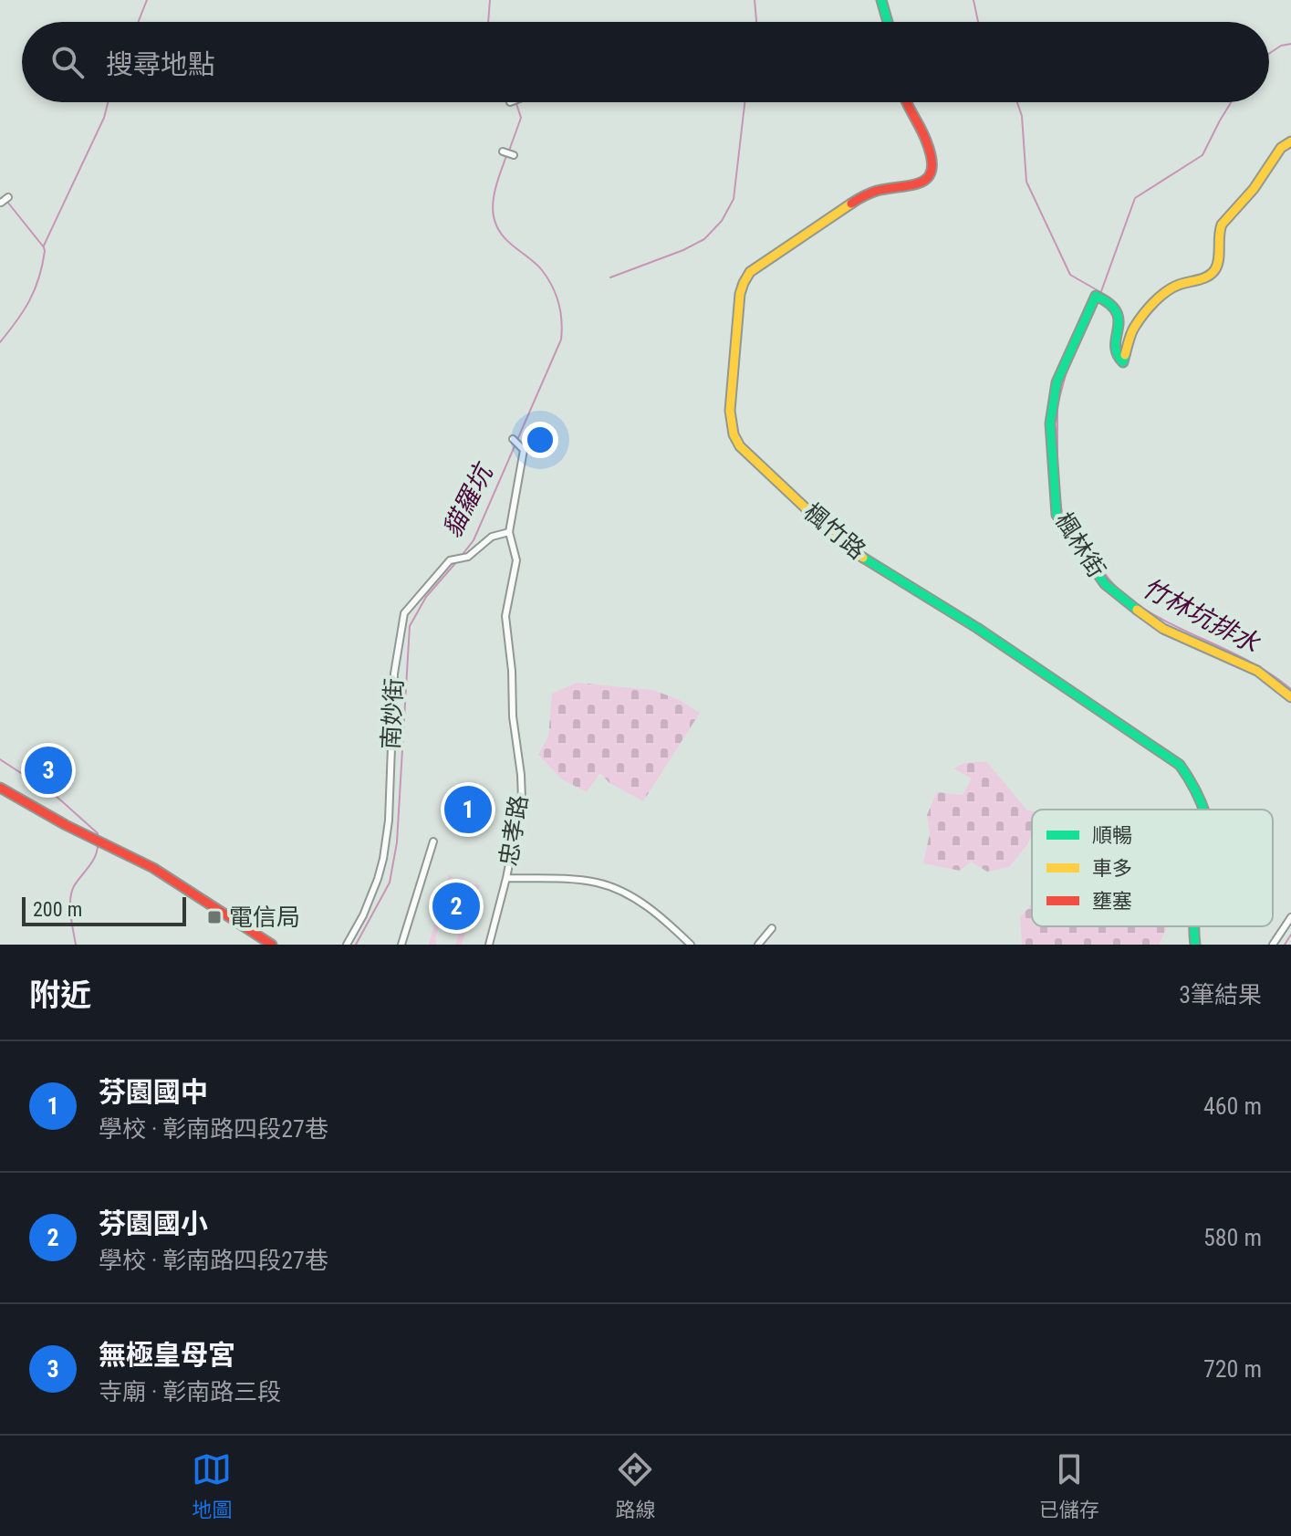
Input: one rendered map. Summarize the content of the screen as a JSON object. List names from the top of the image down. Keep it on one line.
{"streets":{"street":["楓竹路","楓林街","南妙街","忠孝路"]},"crossings":[["南妙街","忠孝路"]],"water":["貓羅坑","竹林坑排水"],"places":{"transit":["電信局"]},"legend":["順暢","車多","壅塞"],"scale_bar":"200 m","page":{"search":"搜尋地點","pins":["3","1","2"],"scale":"200 m","heading":["附近","3筆結果"],"list":[{"mark":"1","name":"芬園國中","note":"學校 · 彰南路四段27巷","value":"460 m"},{"mark":"2","name":"芬園國小","note":"學校 · 彰南路四段27巷","value":"580 m"},{"mark":"3","name":"無極皇母宮","note":"寺廟 · 彰南路三段","value":"720 m"}],"nav":["地圖","路線","已儲存"]}}
